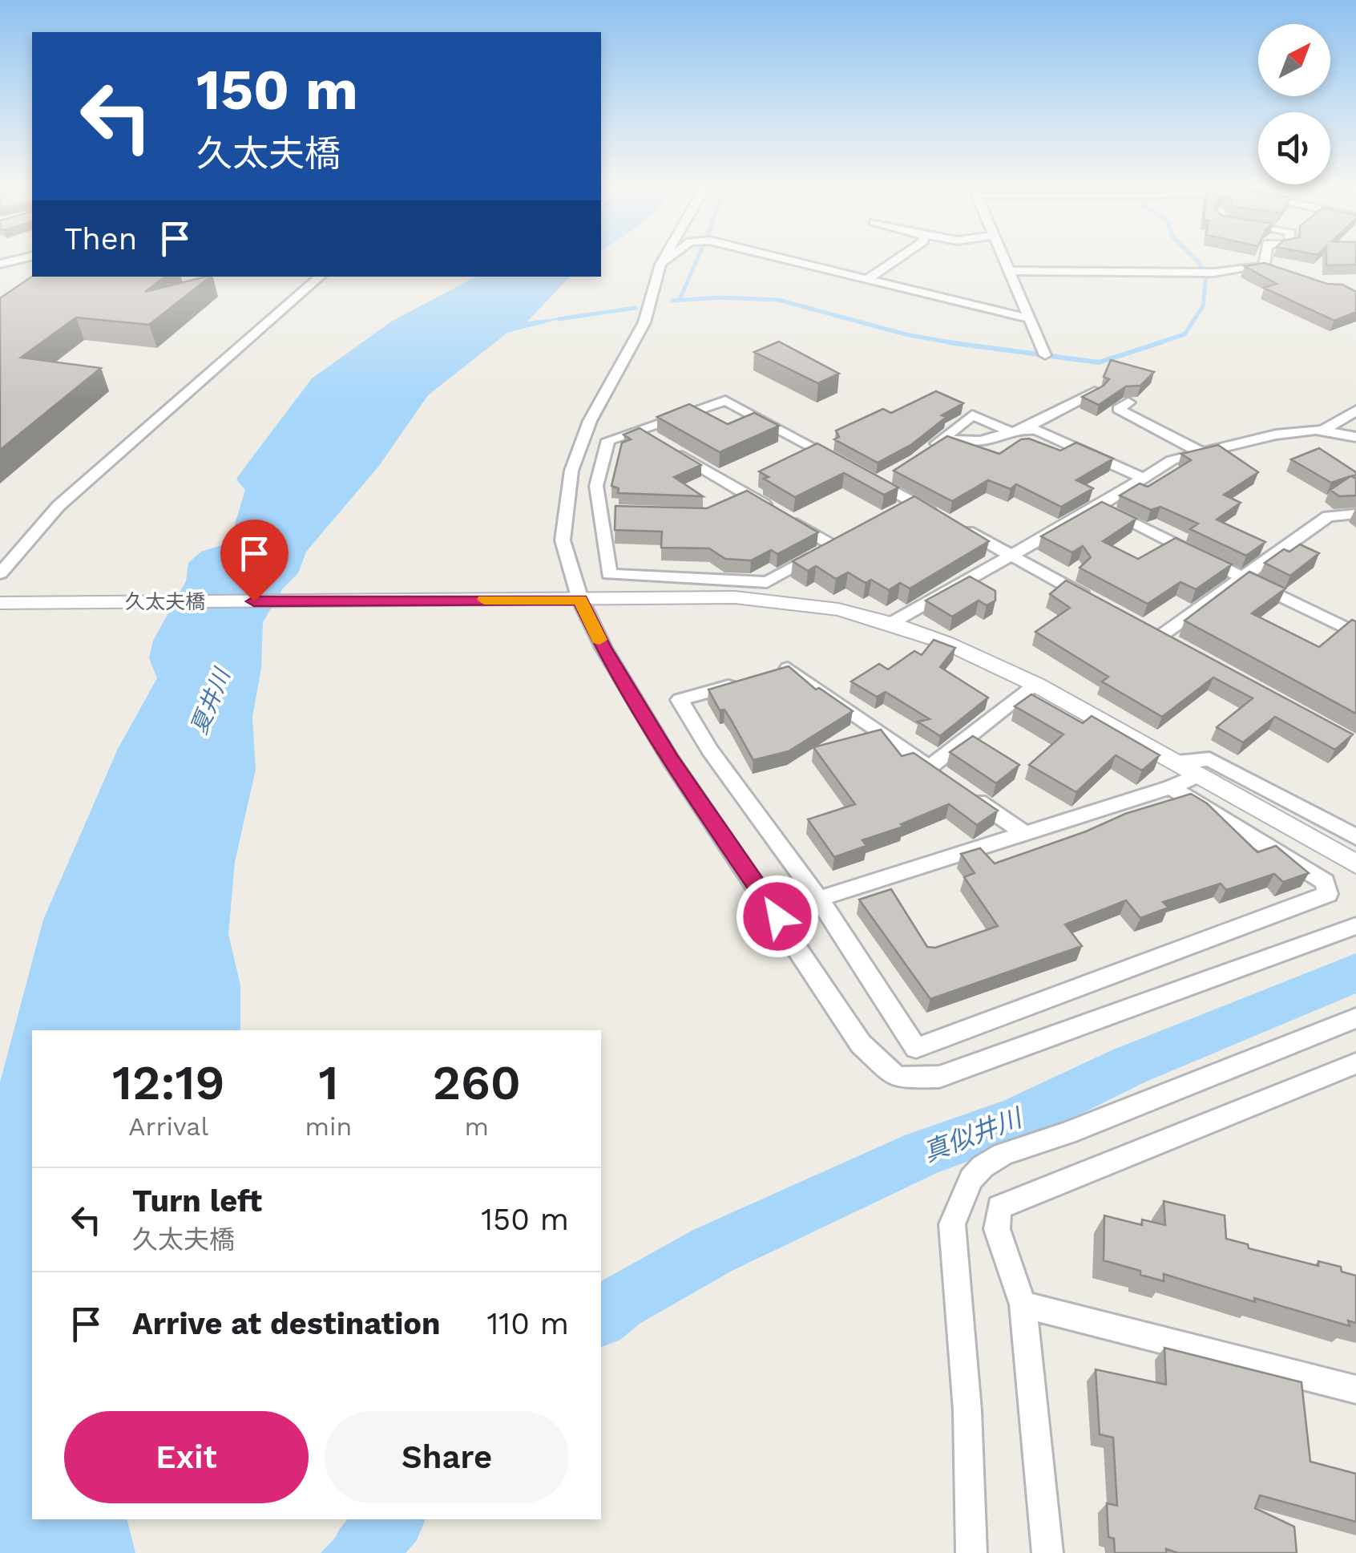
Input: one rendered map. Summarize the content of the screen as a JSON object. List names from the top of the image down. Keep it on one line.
{"streets":{"street":["久太夫橋"]},"water":["夏井川","真似井川"],"north":"top right","page":{"turn":["150 m","久太夫橋"],"then":"Then","eta":["12:19","Arrival","1","min","260","m"],"list":[{"name":"Turn left","note":"久太夫橋","value":"150 m"},{"name":"Arrive at destination","value":"110 m"}],"buttons":["Exit","Share"]}}
